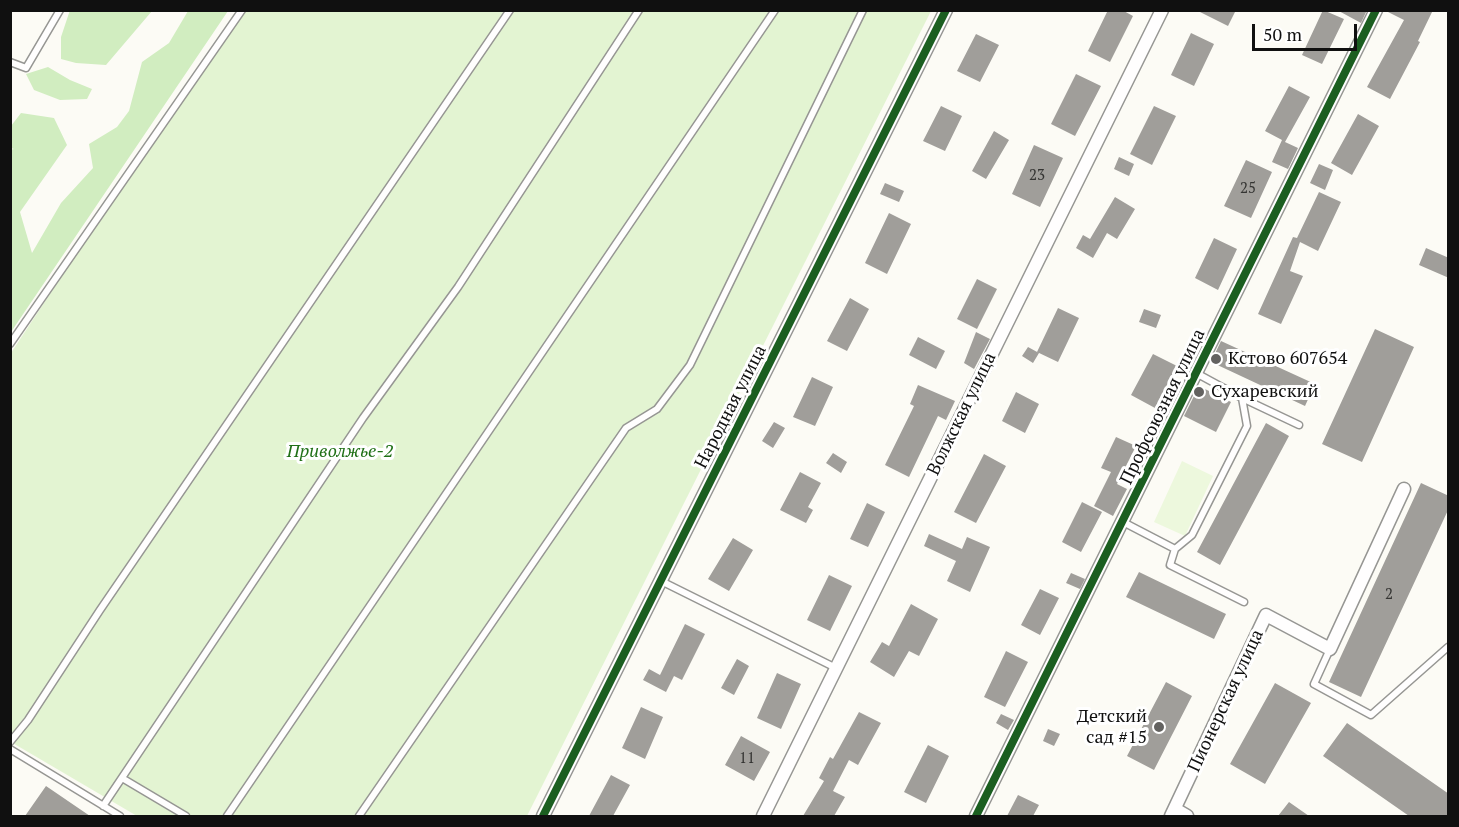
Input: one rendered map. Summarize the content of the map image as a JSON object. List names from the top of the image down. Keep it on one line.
{"streets":{"street":["Народная улица","Профсоюзная улица","Волжская улица","Пионерская улица"]},"parks":["Приволжье-2"],"places":["Кстово 607654","Сухаревский","Детский сад #15"],"house_numbers":["23","25","2","11"],"scale_bar":"50 m"}
